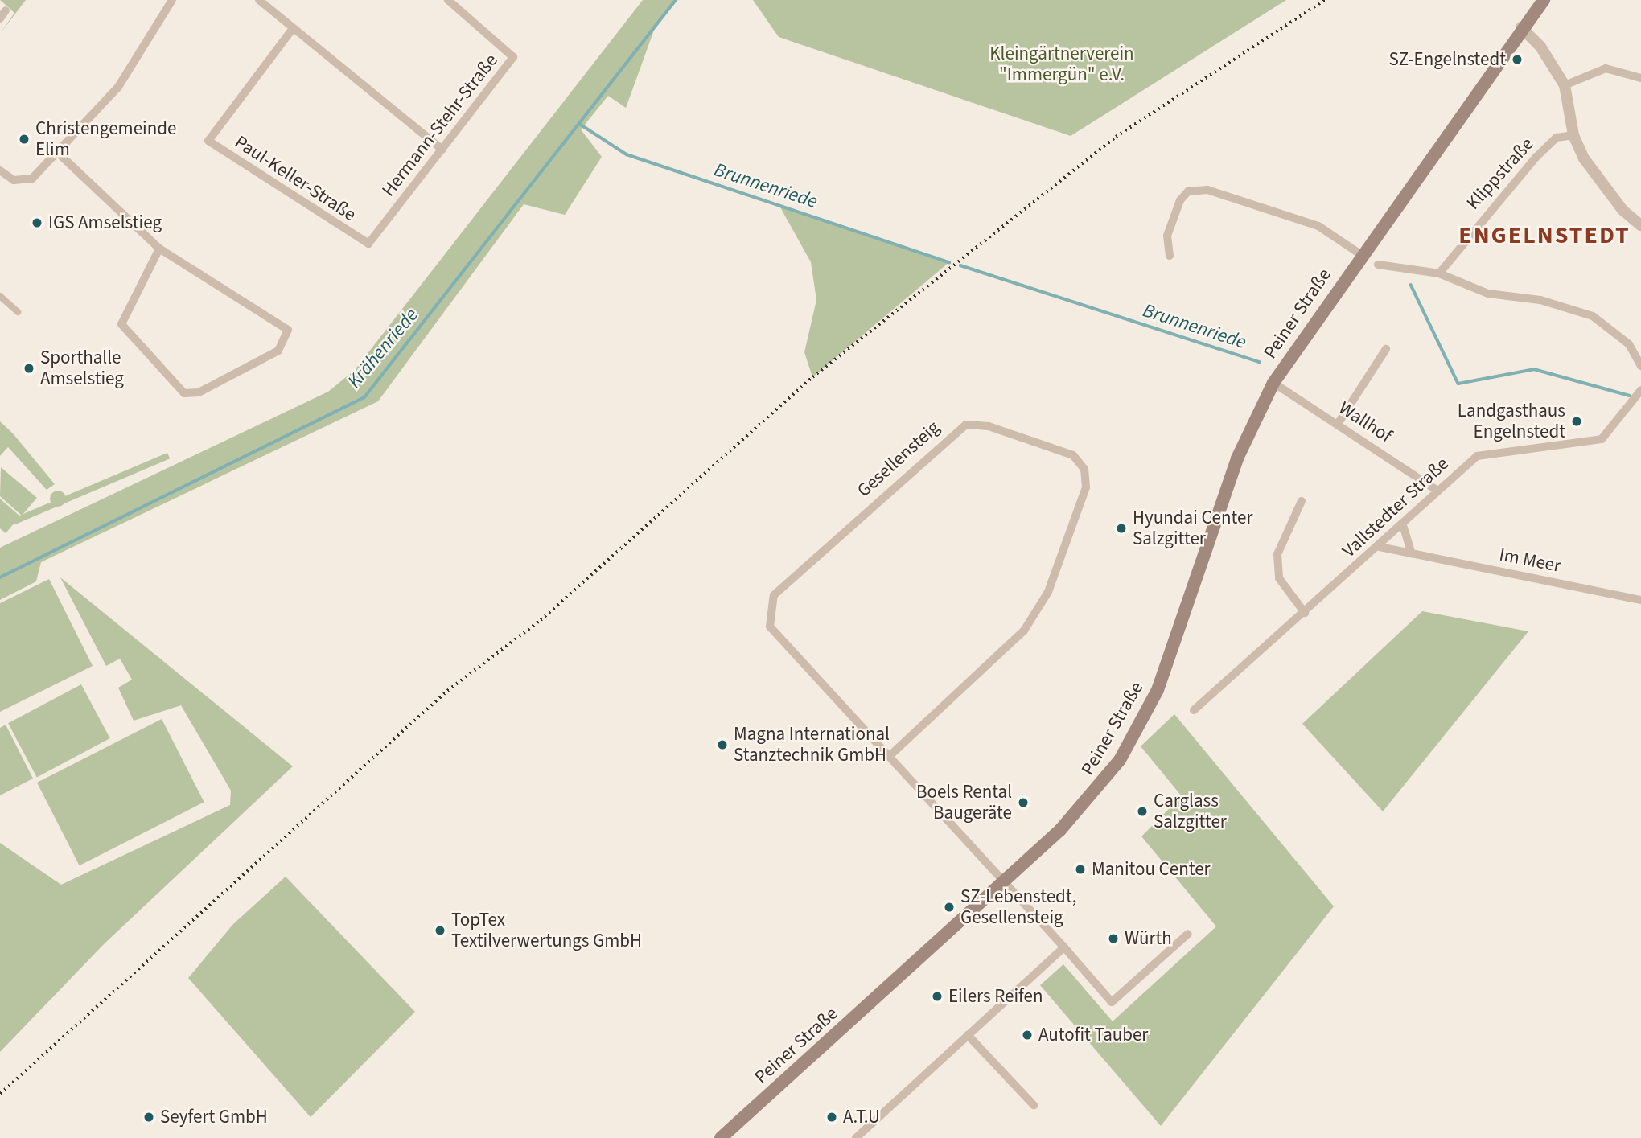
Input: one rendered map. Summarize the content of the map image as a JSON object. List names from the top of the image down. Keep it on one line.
{"streets":{"main road":["Peiner Straße"],"street":["Hermann-Stehr-Straße","Klippstraße","Paul-Keller-Straße","Wallhof","Gesellensteig","Vallstedter Straße","Im Meer"]},"crossings":[["Hermann-Stehr-Straße","Paul-Keller-Straße"],["Peiner Straße","Wallhof"],["Peiner Straße","Gesellensteig"],["Wallhof","Vallstedter Straße"],["Vallstedter Straße","Im Meer"]],"districts":["ENGELNSTEDT"],"water":["Brunnenriede","Krähenriede"],"parks":["Kleingärtnerverein \"Immergün\" e.V."],"places":["SZ-Engelnstedt","Christengemeinde Elim","IGS Amselstieg","Sporthalle Amselstieg","Landgasthaus Engelnstedt","Hyundai Center Salzgitter","Magna International Stanztechnik GmbH","Boels Rental Baugeräte","Carglass Salzgitter","Manitou Center","SZ-Lebenstedt, Gesellensteig","TopTex Textilverwertungs GmbH","Würth","Eilers Reifen","Autofit Tauber","Seyfert GmbH","A.T.U"]}
